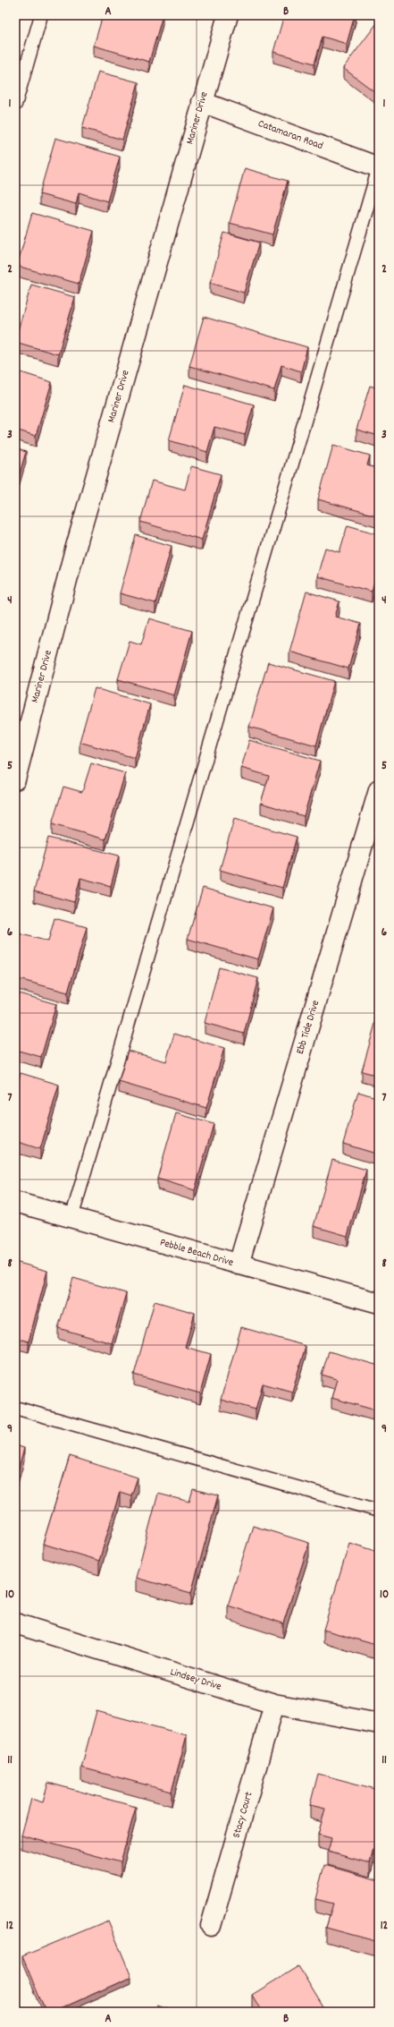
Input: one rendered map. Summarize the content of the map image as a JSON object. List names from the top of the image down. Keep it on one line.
{"streets":{"street":["Mariner Drive","Catamaran Road","Ebb Tide Drive","Pebble Beach Drive","Lindsey Drive","Stacy Court"]},"crossings":[["Mariner Drive","Catamaran Road"],["Ebb Tide Drive","Pebble Beach Drive"],["Lindsey Drive","Stacy Court"]],"grid":{"columns":["A","B"],"rows":["1","2","3","4","5","6","7","8","9","10","11","12"]}}
